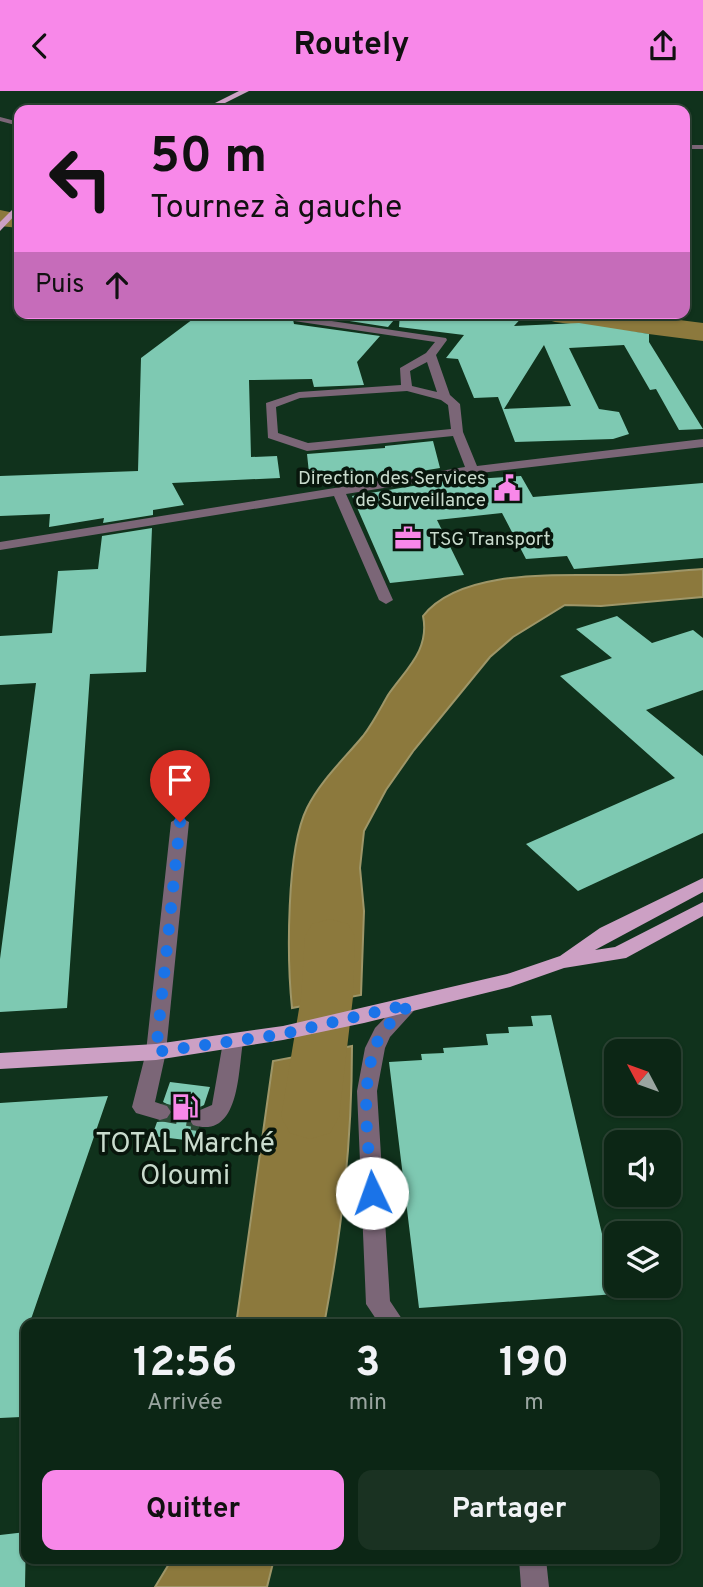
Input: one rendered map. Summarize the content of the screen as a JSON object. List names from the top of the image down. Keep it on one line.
{"places":{"public building":["Direction des Services de Surveillance"],"office":["TSG Transport"],"fuel station":["TOTAL Marché Oloumi"]},"north":"top left","page":{"header":"Routely","turn":["50 m","Tournez à gauche"],"then":"Puis","eta":["12:56","Arrivée","3","min","190","m"],"buttons":["Quitter","Partager"]}}
